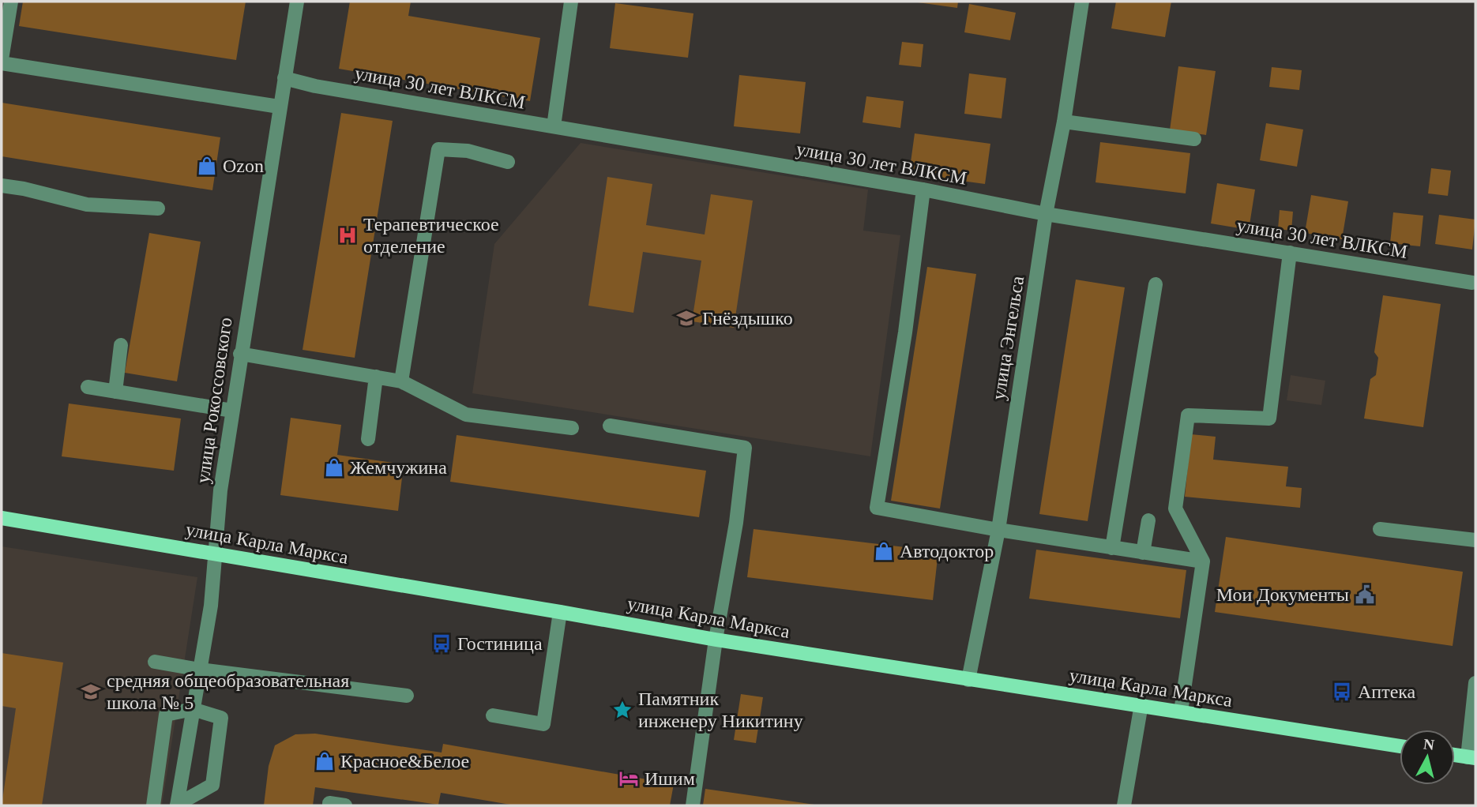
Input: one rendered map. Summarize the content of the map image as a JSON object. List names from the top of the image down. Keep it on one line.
{"streets":{"main road":["улица Карла Маркса"],"street":["улица 30 лет ВЛКСМ","улица Энгельса","улица Рокоссовского"]},"crossings":[["улица 30 лет ВЛКСМ","улица Энгельса"],["улица 30 лет ВЛКСМ","улица Рокоссовского"],["улица Энгельса","улица Карла Маркса"],["улица Рокоссовского","улица Карла Маркса"]],"places":{"shop":["Ozon","Жемчужина","Автодоктор","Красное&Белое"],"hospital":["Терапевтическое отделение"],"school or university":["Гнёздышко","средняя общеобразовательная школа № 5"],"public building":["Мои Документы"],"bus stop":["Гостиница","Аптека"],"place":["Памятник инженеру Никитину"],"hotel":["Ишим"]},"north":"top"}
